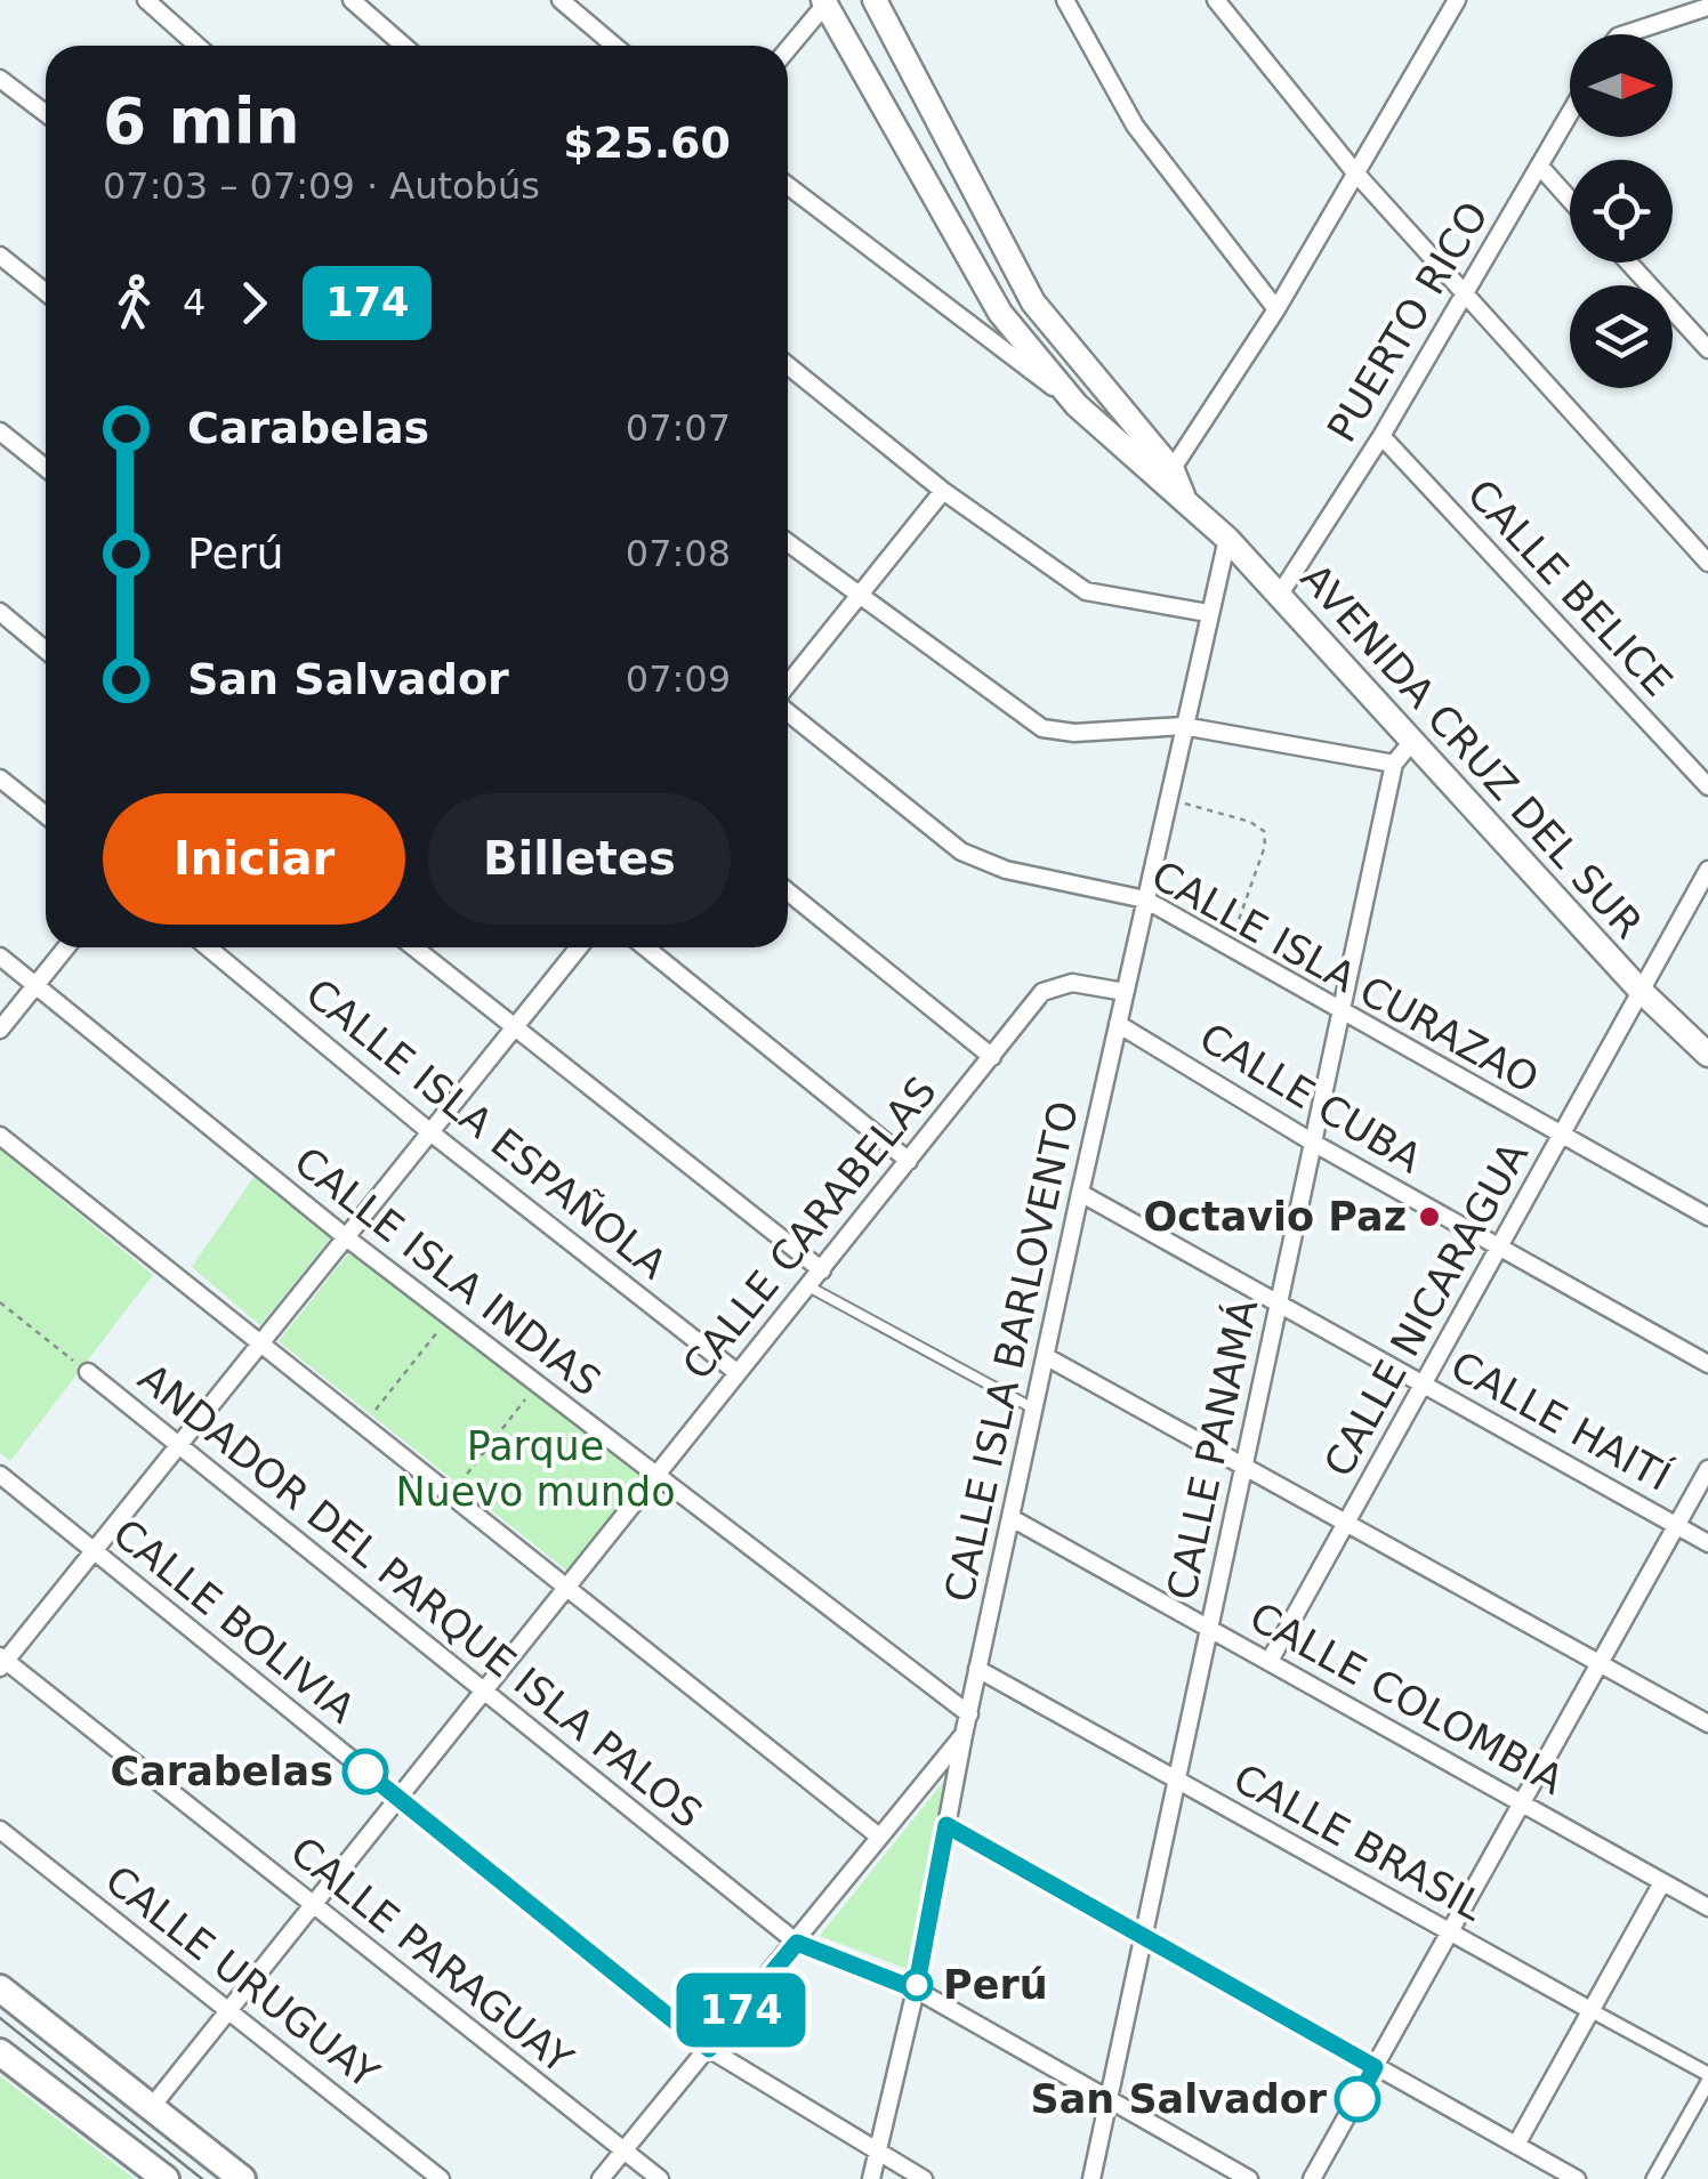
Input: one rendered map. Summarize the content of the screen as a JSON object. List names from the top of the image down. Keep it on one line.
{"streets":{"main road":["AVENIDA CRUZ DEL SUR"],"street":["PUERTO RICO","CALLE BELICE","CALLE ISLA CURAZAO","CALLE CUBA","CALLE ISLA ESPAÑOLA","CALLE CARABELAS","CALLE ISLA INDIAS","CALLE NICARAGUA","CALLE ISLA BARLOVENTO","CALLE HAITÍ","CALLE PANAMÁ","ANDADOR DEL PARQUE ISLA PALOS","CALLE BOLIVIA","CALLE COLOMBIA","CALLE BRASIL","CALLE PARAGUAY","CALLE URUGUAY"]},"crossings":[["PUERTO RICO","CALLE BELICE"],["PUERTO RICO","AVENIDA CRUZ DEL SUR"],["AVENIDA CRUZ DEL SUR","CALLE NICARAGUA"],["AVENIDA CRUZ DEL SUR","CALLE ISLA BARLOVENTO"],["AVENIDA CRUZ DEL SUR","CALLE PANAMÁ"],["CALLE ISLA CURAZAO","CALLE NICARAGUA"],["CALLE ISLA CURAZAO","CALLE ISLA BARLOVENTO"],["CALLE ISLA CURAZAO","CALLE PANAMÁ"],["CALLE CUBA","CALLE NICARAGUA"],["CALLE CUBA","CALLE ISLA BARLOVENTO"],["CALLE CUBA","CALLE PANAMÁ"],["CALLE ISLA ESPAÑOLA","CALLE CARABELAS"],["CALLE CARABELAS","CALLE ISLA INDIAS"],["CALLE CARABELAS","CALLE ISLA BARLOVENTO"],["CALLE CARABELAS","ANDADOR DEL PARQUE ISLA PALOS"],["CALLE CARABELAS","CALLE BOLIVIA"],["CALLE CARABELAS","CALLE PARAGUAY"],["CALLE CARABELAS","CALLE URUGUAY"],["CALLE ISLA INDIAS","CALLE ISLA BARLOVENTO"],["CALLE NICARAGUA","CALLE HAITÍ"],["CALLE NICARAGUA","CALLE COLOMBIA"],["CALLE ISLA BARLOVENTO","CALLE HAITÍ"],["CALLE ISLA BARLOVENTO","ANDADOR DEL PARQUE ISLA PALOS"],["CALLE ISLA BARLOVENTO","CALLE BOLIVIA"],["CALLE ISLA BARLOVENTO","CALLE COLOMBIA"],["CALLE ISLA BARLOVENTO","CALLE BRASIL"],["CALLE HAITÍ","CALLE PANAMÁ"],["CALLE PANAMÁ","ANDADOR DEL PARQUE ISLA PALOS"],["CALLE PANAMÁ","CALLE COLOMBIA"],["CALLE PANAMÁ","CALLE BRASIL"]],"parks":["Parque Nuevo mundo"],"places":["Octavio Paz","Carabelas","Perú","San Salvador"],"lines":["bus line 174"],"north":"right","page":{"on_map":"174","heading":["6 min","07:03 – 07:09 · Autobús","$25.60"],"legs":["4","174"],"list":[{"name":"Carabelas","value":"07:07"},{"name":"Perú","value":"07:08"},{"name":"San Salvador","value":"07:09"}],"buttons":["Iniciar","Billetes"]}}
